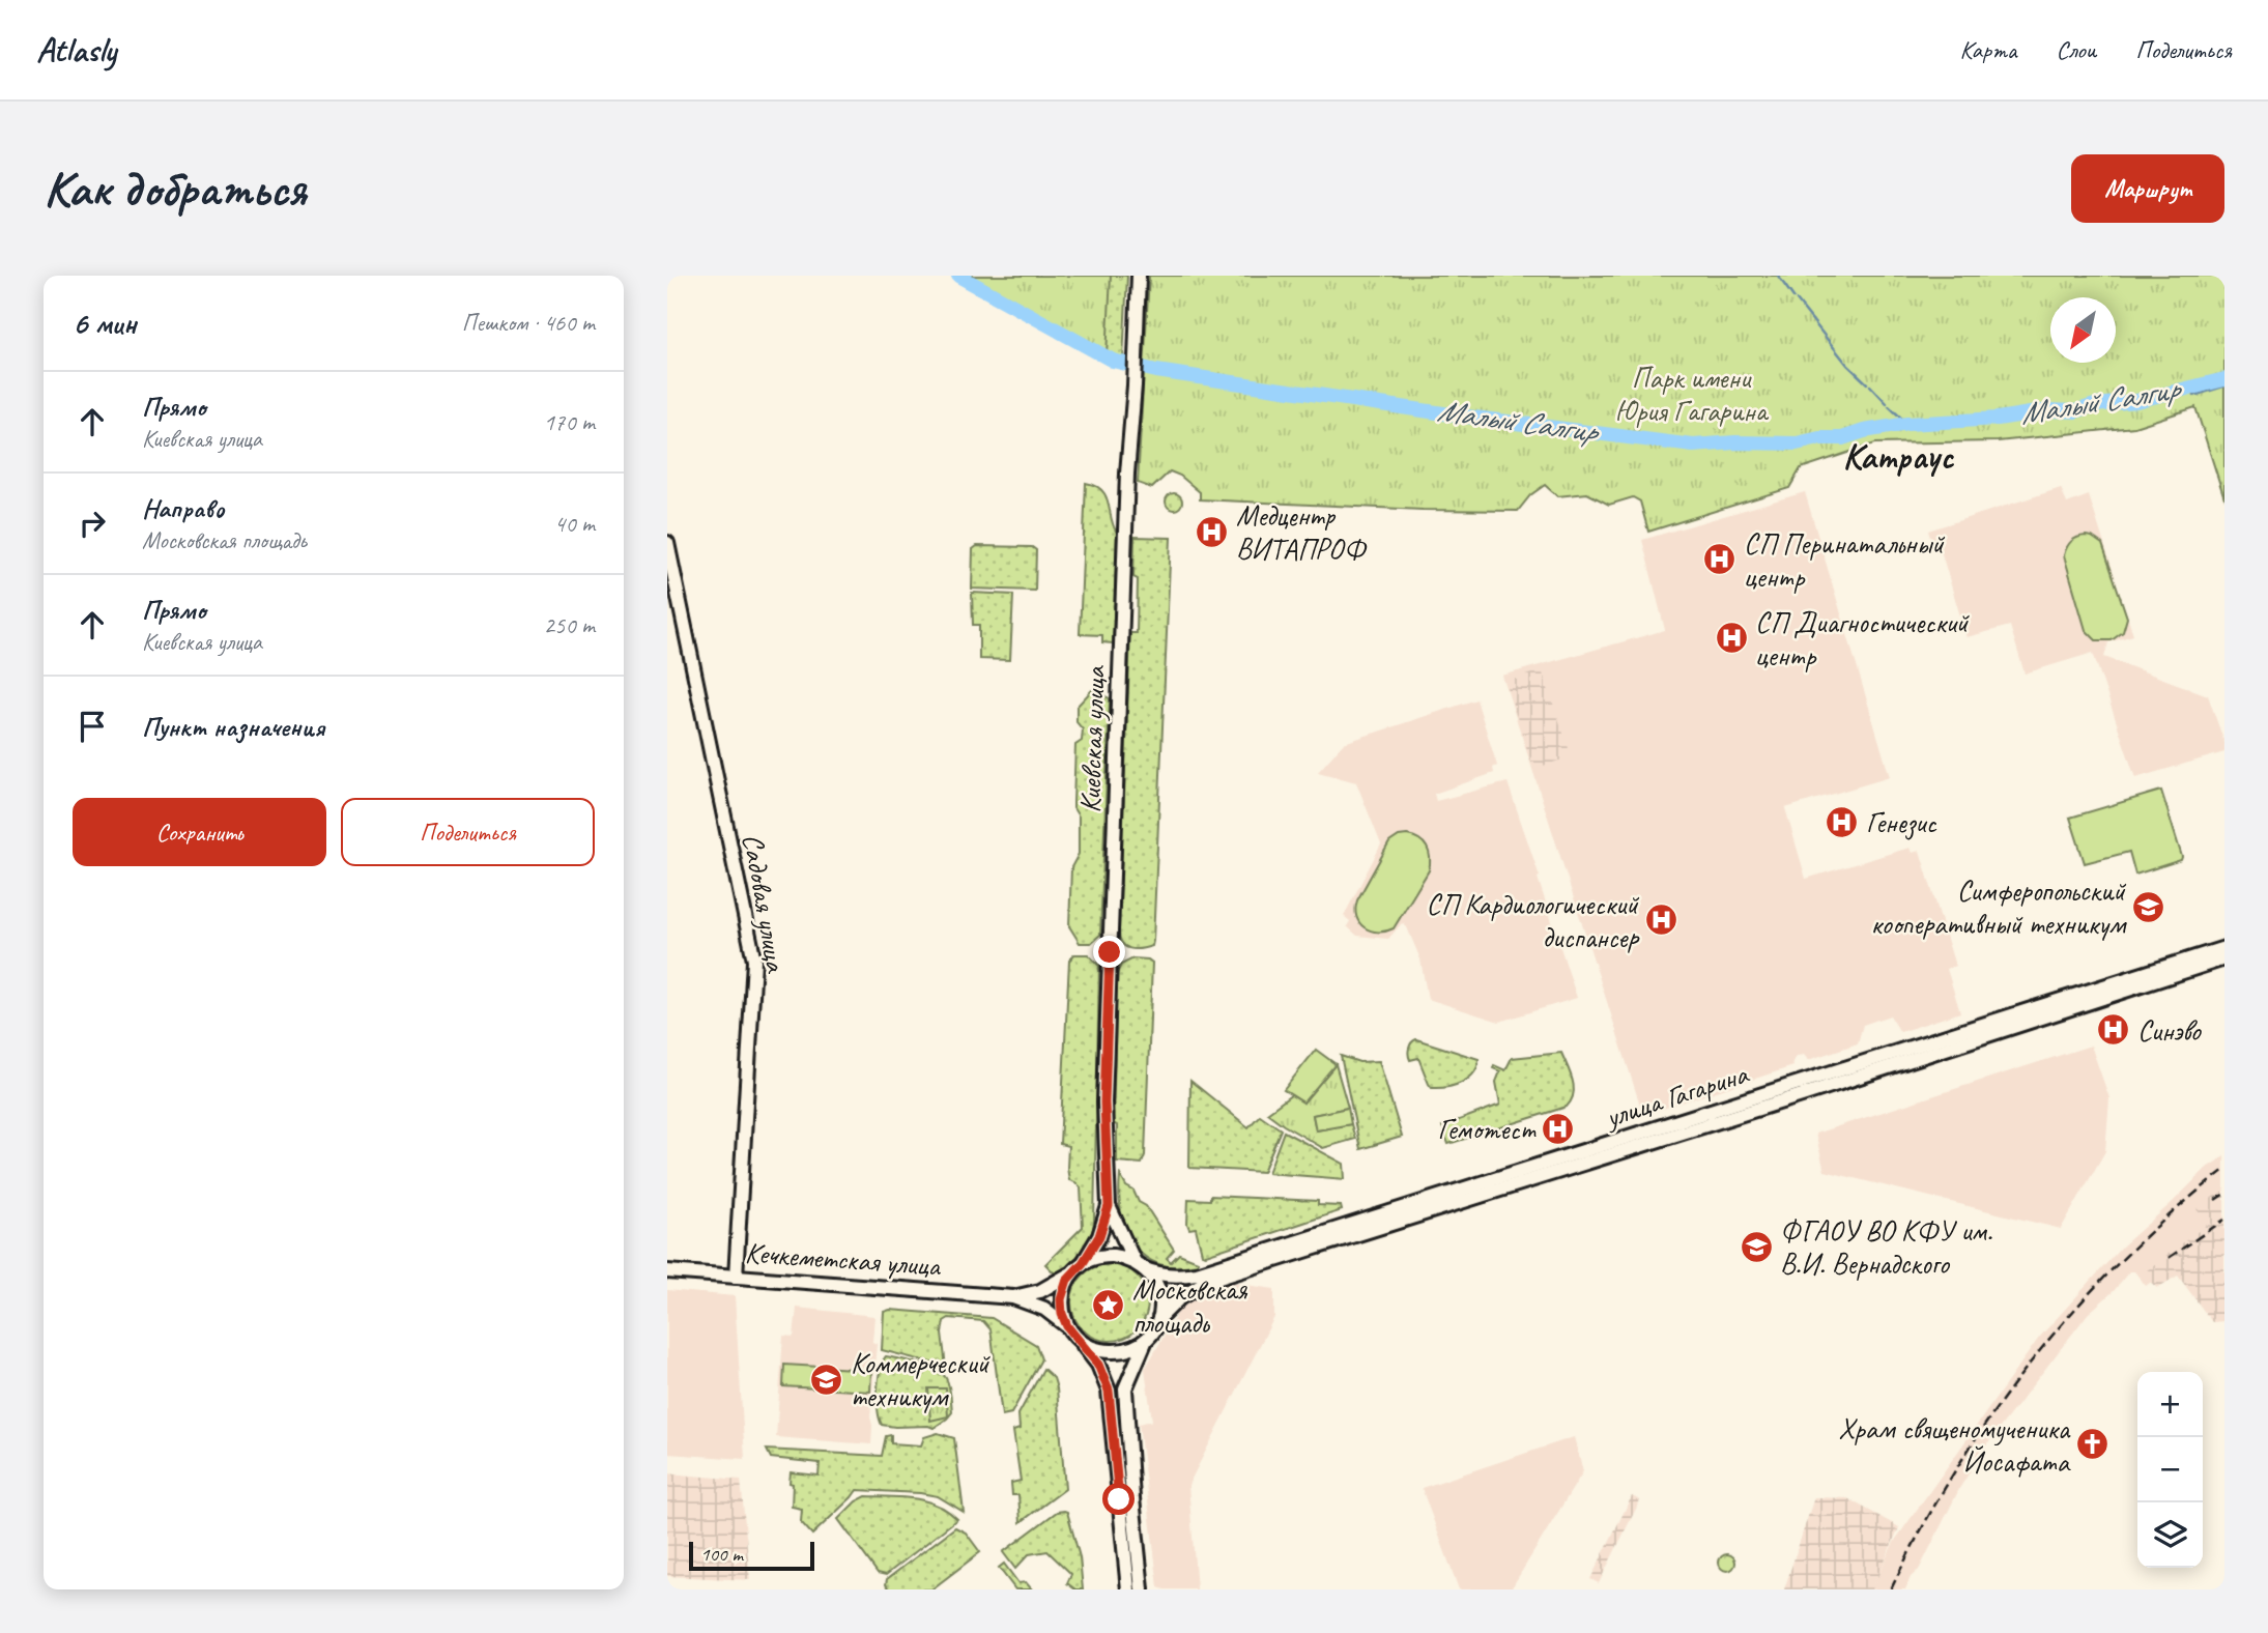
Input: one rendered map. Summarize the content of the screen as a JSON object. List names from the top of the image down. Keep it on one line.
{"streets":{"main road":["Киевская улица","Садовая улица","улица Гагарина","Кечкеметская улица"]},"crossings":[["Киевская улица","улица Гагарина"],["Киевская улица","Кечкеметская улица"],["Садовая улица","Кечкеметская улица"],["улица Гагарина","Кечкеметская улица"]],"districts":["Катраус"],"water":["Малый Салгир"],"parks":["Парк имени Юрия Гагарина"],"places":{"hospital":["Медцентр ВИТАПРОФ","СП Перинатальный центр","СП Диагностический центр","Генезис","СП Кардиологический диспансер","Синэво","Гемотест"],"school or university":["Симферопольский кооперативный техникум","ФГАОУ ВО КФУ им. В.И. Вернадского","Коммерческий техникум"],"place":["Московская площадь"],"church":["Храм священомученика Йосафата"]},"scale_bar":"100 m","north":"bottom left","page":{"header":"Atlasly","nav":["Карта","Слои","Поделиться"],"buttons":["Маршрут",["Сохранить","Поделиться"]],"title":"Как добраться","heading":["6 мин","Пешком · 460 m"],"list":[["Прямо","Киевская улица","170 m"],["Направо","Московская площадь","40 m"],["Прямо","Киевская улица","250 m"],"Пункт назначения"],"map_buttons":["+","−"],"scale":"100 m"}}
